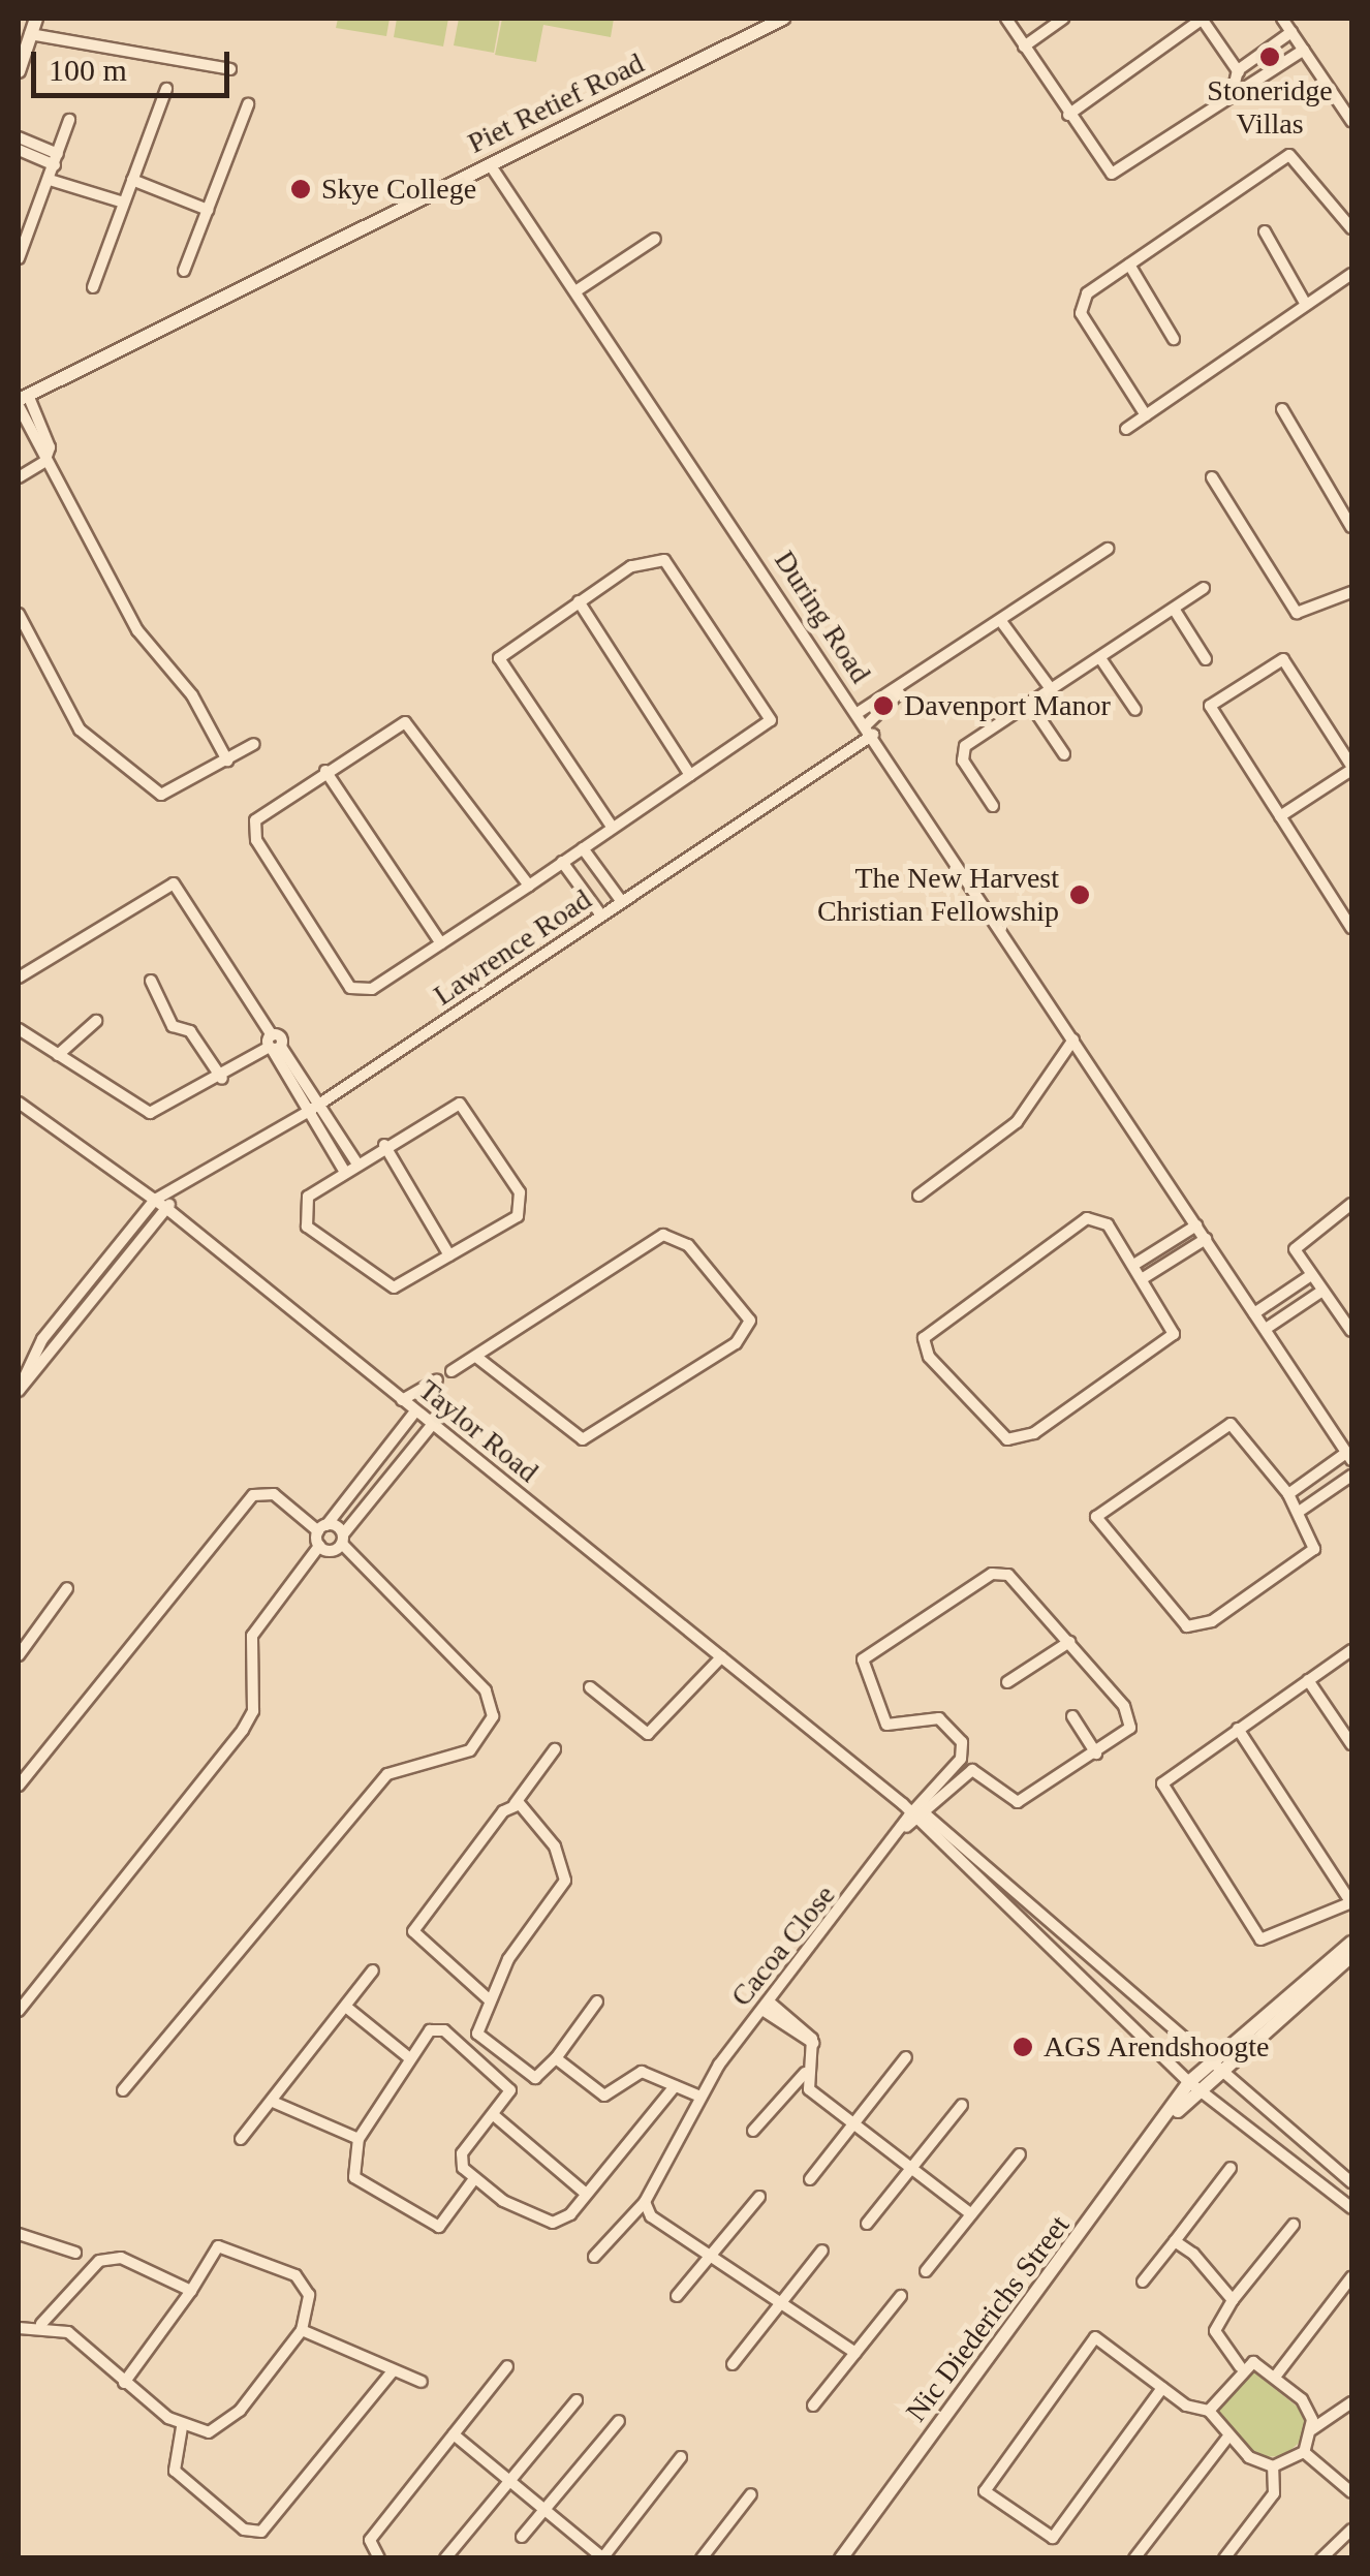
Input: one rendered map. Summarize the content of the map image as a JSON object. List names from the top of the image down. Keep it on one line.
{"streets":{"street":["Piet Retief Road","During Road","Lawrence Road","Taylor Road","Cacoa Close","Nic Diederichs Street"]},"crossings":[["Piet Retief Road","During Road"],["During Road","Lawrence Road"],["Lawrence Road","Taylor Road"],["Taylor Road","Cacoa Close"]],"places":["Stoneridge Villas","Skye College","Davenport Manor","The New Harvest Christian Fellowship","AGS Arendshoogte"],"scale_bar":"100 m"}
